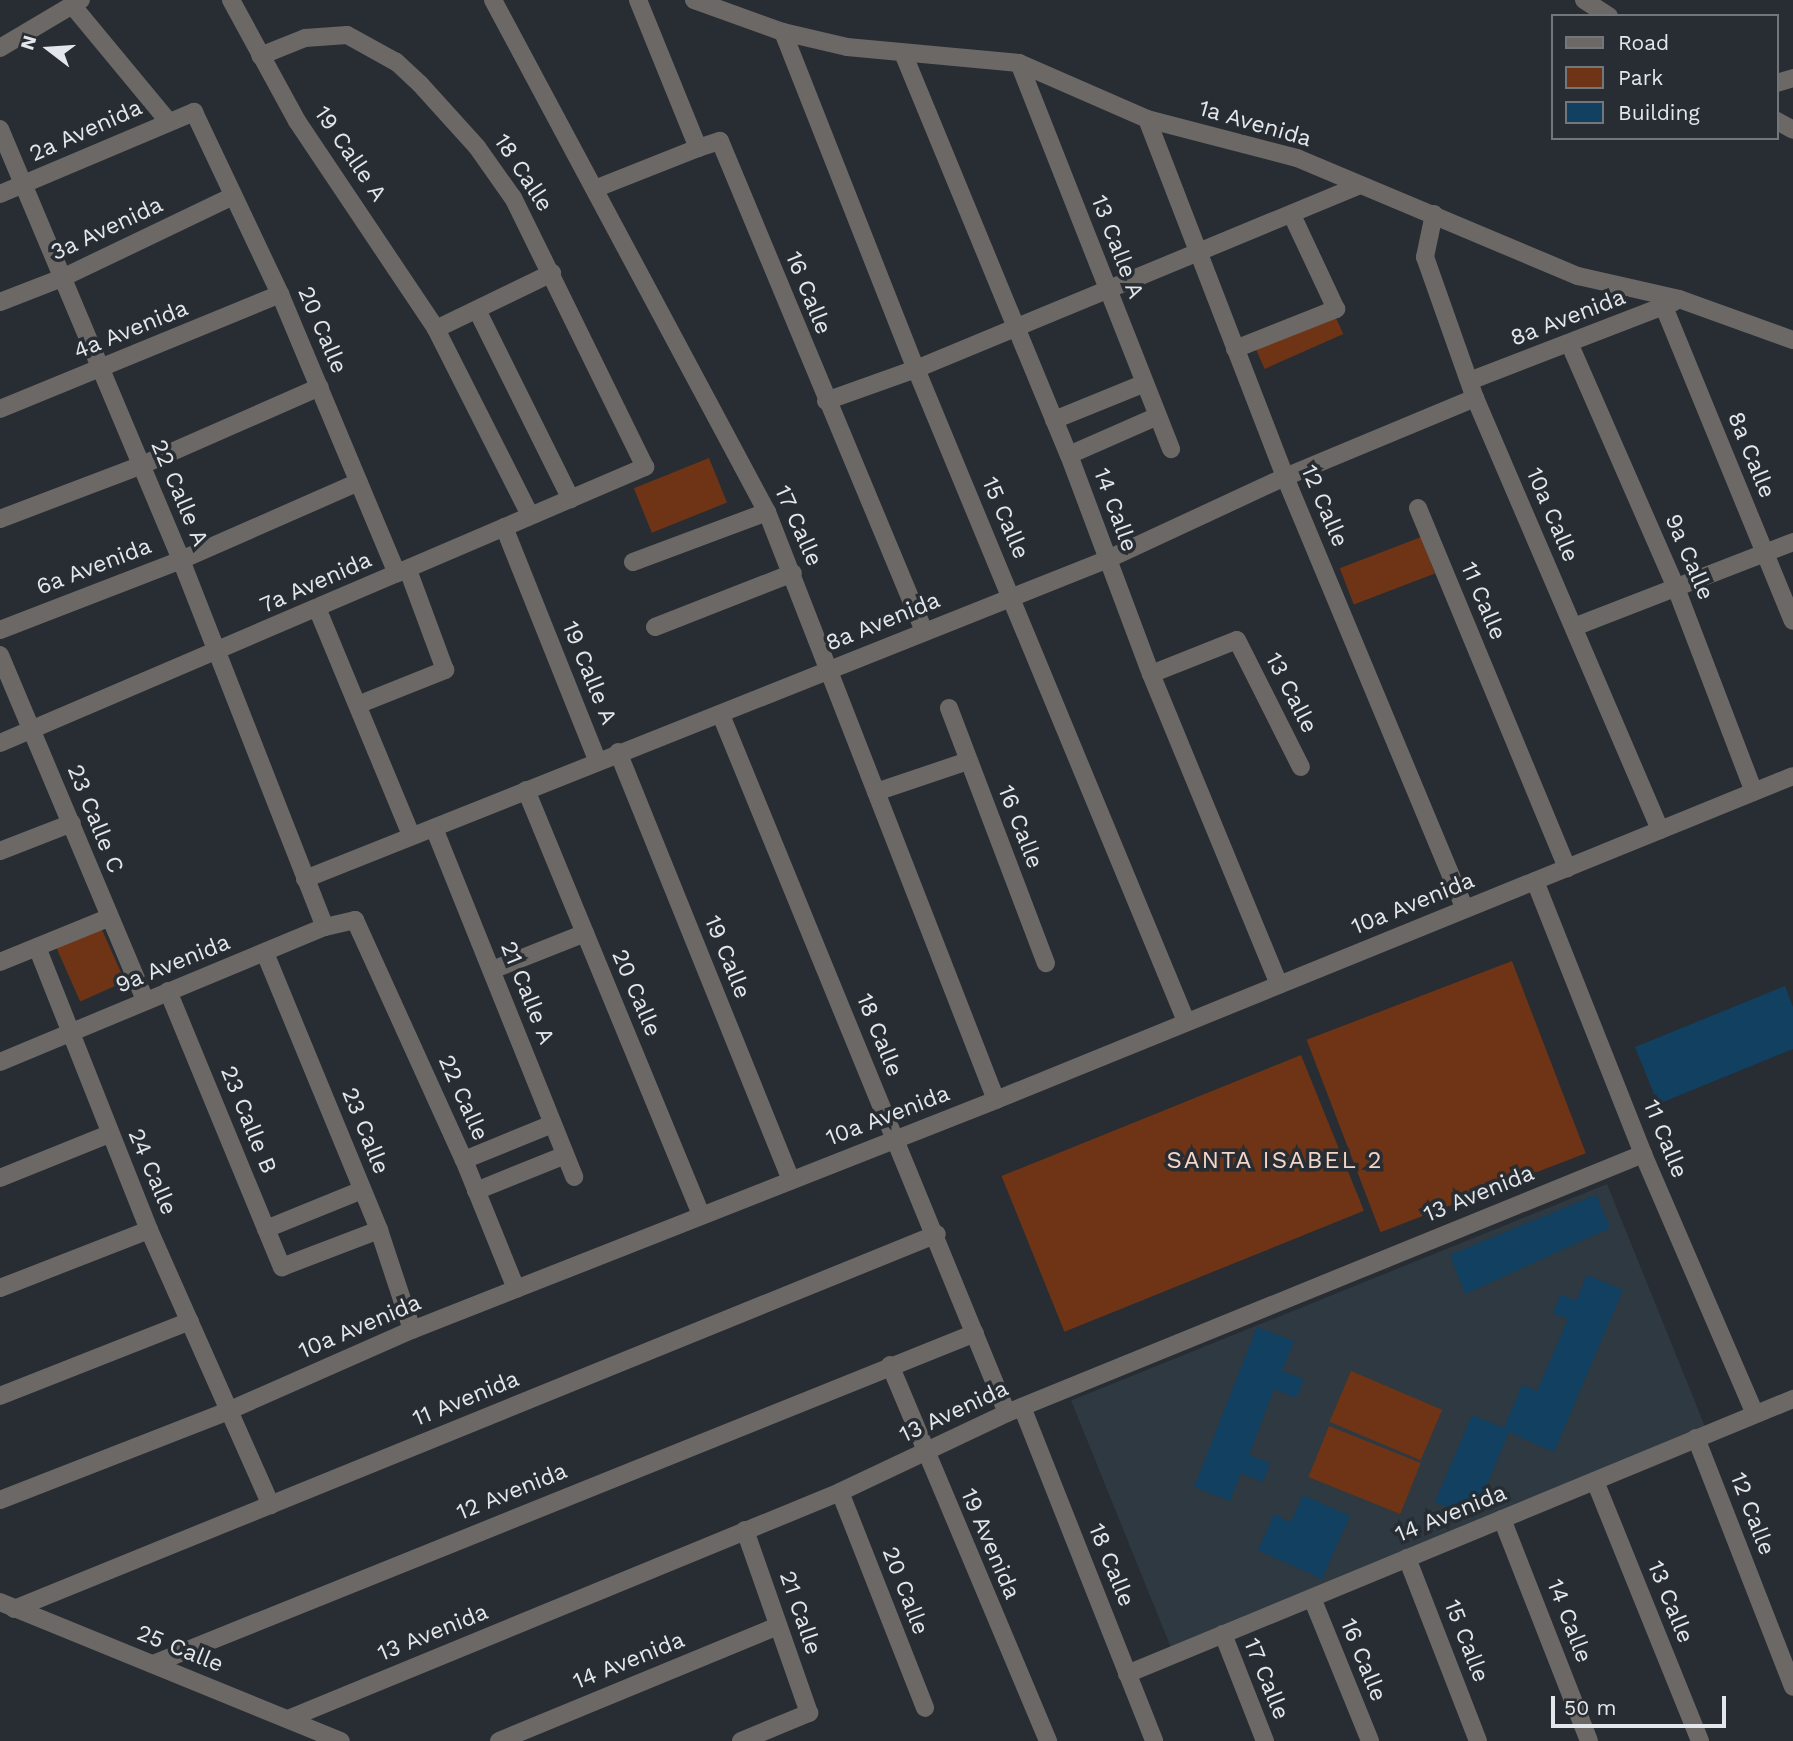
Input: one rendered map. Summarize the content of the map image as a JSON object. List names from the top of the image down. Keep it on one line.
{"streets":{"street":["1a Avenida","2a Avenida","19 Calle A","18 Calle","3a Avenida","13 Calle A","16 Calle","8a Avenida","4a Avenida","20 Calle","8a Calle","22 Calle A","12 Calle","14 Calle","10a Calle","15 Calle","17 Calle","9a Calle","6a Avenida","7a Avenida","11 Calle","13 Calle","23 Calle C","10a Avenida","19 Calle","9a Avenida","21 Calle A","22 Calle","23 Calle B","23 Calle","24 Calle","13 Avenida","11 Avenida","12 Avenida","14 Avenida","19 Avenida","21 Calle","25 Calle"]},"crossings":[["1a Avenida","13 Calle A"],["1a Avenida","8a Avenida"],["1a Avenida","8a Calle"],["1a Avenida","12 Calle"],["1a Avenida","14 Calle"],["1a Avenida","10a Calle"],["1a Avenida","15 Calle"],["2a Avenida","20 Calle"],["2a Avenida","22 Calle A"],["19 Calle A","18 Calle"],["19 Calle A","8a Avenida"],["19 Calle A","7a Avenida"],["18 Calle","8a Avenida"],["18 Calle","7a Avenida"],["18 Calle","10a Avenida"],["18 Calle","13 Avenida"],["18 Calle","11 Avenida"],["18 Calle","12 Avenida"],["18 Calle","14 Avenida"],["3a Avenida","20 Calle"],["3a Avenida","22 Calle A"],["16 Calle","8a Avenida"],["16 Calle","14 Avenida"],["8a Avenida","20 Calle"],["8a Avenida","8a Calle"],["8a Avenida","22 Calle A"],["8a Avenida","12 Calle"],["8a Avenida","14 Calle"],["8a Avenida","10a Calle"],["8a Avenida","15 Calle"],["8a Avenida","17 Calle"],["8a Avenida","9a Calle"],["8a Avenida","19 Calle"],["8a Avenida","21 Calle A"],["4a Avenida","20 Calle"],["4a Avenida","22 Calle A"],["20 Calle","6a Avenida"],["20 Calle","7a Avenida"],["20 Calle","10a Avenida"],["20 Calle","13 Avenida"],["22 Calle A","6a Avenida"],["22 Calle A","7a Avenida"],["22 Calle A","9a Avenida"],["12 Calle","10a Avenida"],["12 Calle","14 Avenida"],["14 Calle","13 Calle"],["14 Calle","10a Avenida"],["14 Calle","14 Avenida"],["10a Calle","10a Avenida"],["15 Calle","10a Avenida"],["15 Calle","14 Avenida"],["17 Calle","10a Avenida"],["17 Calle","14 Avenida"],["9a Calle","10a Avenida"],["7a Avenida","23 Calle C"],["11 Calle","10a Avenida"],["11 Calle","13 Avenida"],["11 Calle","14 Avenida"],["13 Calle","14 Avenida"],["23 Calle C","9a Avenida"],["10a Avenida","19 Calle"],["10a Avenida","22 Calle"],["10a Avenida","23 Calle"],["10a Avenida","24 Calle"],["9a Avenida","22 Calle"],["9a Avenida","23 Calle B"],["9a Avenida","23 Calle"],["9a Avenida","24 Calle"],["23 Calle B","23 Calle"],["24 Calle","11 Avenida"],["13 Avenida","19 Avenida"],["13 Avenida","21 Calle"],["13 Avenida","25 Calle"],["11 Avenida","25 Calle"],["12 Avenida","19 Avenida"],["12 Avenida","25 Calle"],["14 Avenida","21 Calle"]],"districts":["SANTA ISABEL 2"],"legend":["Road","Park","Building"],"scale_bar":"50 m","north":"left"}
